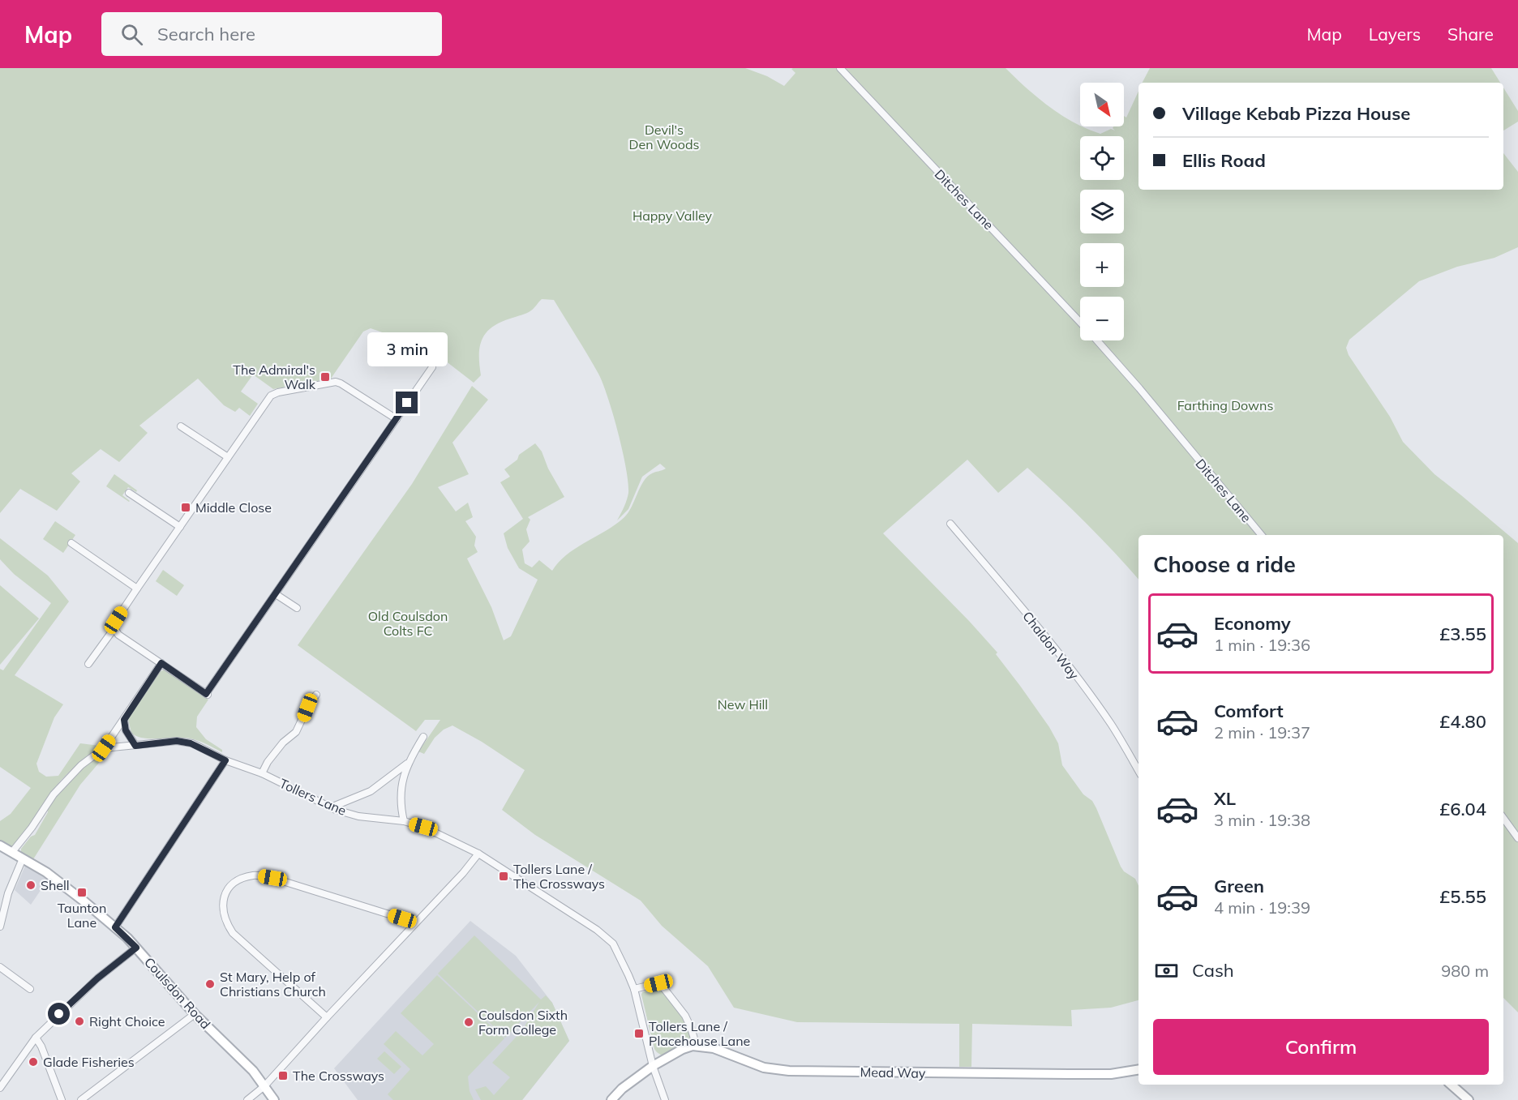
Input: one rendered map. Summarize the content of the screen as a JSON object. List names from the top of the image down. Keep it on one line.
{"streets":{"street":["Ditches Lane","Chaldon Way","Tollers Lane","Coulsdon Road","Mead Way"]},"crossings":[["Tollers Lane","Mead Way"]],"parks":["Devil's Den Woods","Happy Valley","Farthing Downs","Old Coulsdon Colts FC","New Hill"],"places":{"transit":["The Admiral's Walk","Middle Close","Tollers Lane / The Crossways","Taunton Lane","Tollers Lane / Placehouse Lane","The Crossways"],"other":["Shell","St Mary, Help of Christians Church","Right Choice","Coulsdon Sixth Form College","Glade Fisheries"]},"north":"bottom right","page":{"header":"Map","search":"Search here","nav":["Map","Layers","Share"],"map_buttons":["+","−"],"banner":["Village Kebab Pizza House","Ellis Road"],"bubble":"3 min","heading":"Choose a ride","list":[{"name":"Economy","note":"1 min · 19:36","value":"£3.55"},{"name":"Comfort","note":"2 min · 19:37","value":"£4.80"},{"name":"XL","note":"3 min · 19:38","value":"£6.04"},{"name":"Green","note":"4 min · 19:39","value":"£5.55"}],"pay":["Cash","980 m"],"buttons":"Confirm"}}
